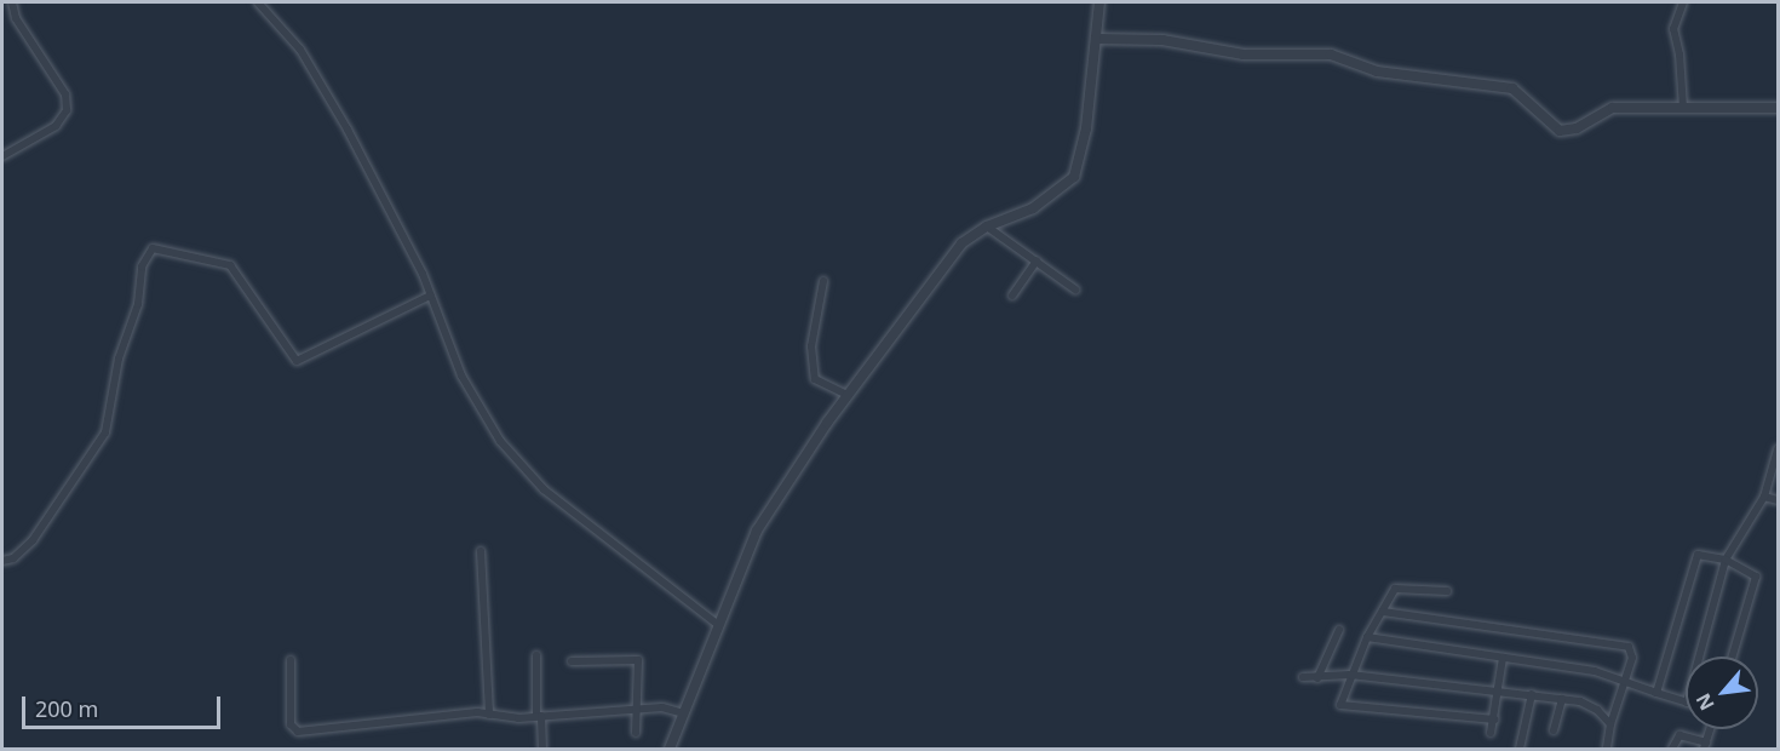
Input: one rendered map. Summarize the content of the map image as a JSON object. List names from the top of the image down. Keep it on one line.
{"scale_bar":"200 m","north":"bottom left"}
